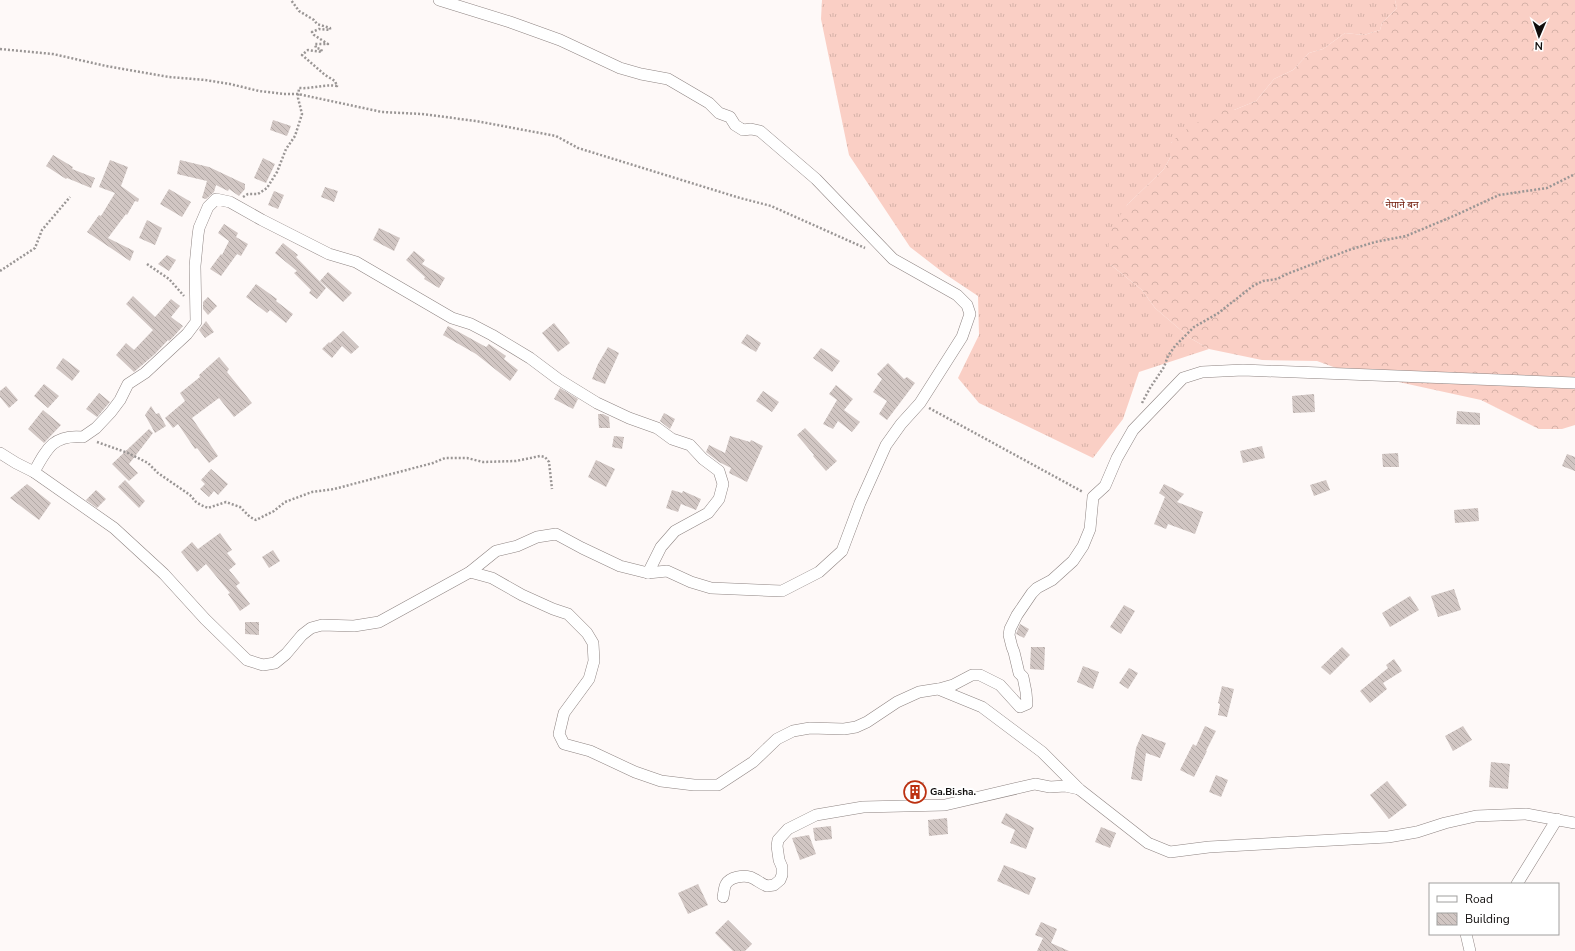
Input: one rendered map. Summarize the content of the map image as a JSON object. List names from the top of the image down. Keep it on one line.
{"parks":["नेपाने बन"],"places":{"building":["Ga.Bi.sha."]},"legend":["Road","Building"],"north":"bottom"}
